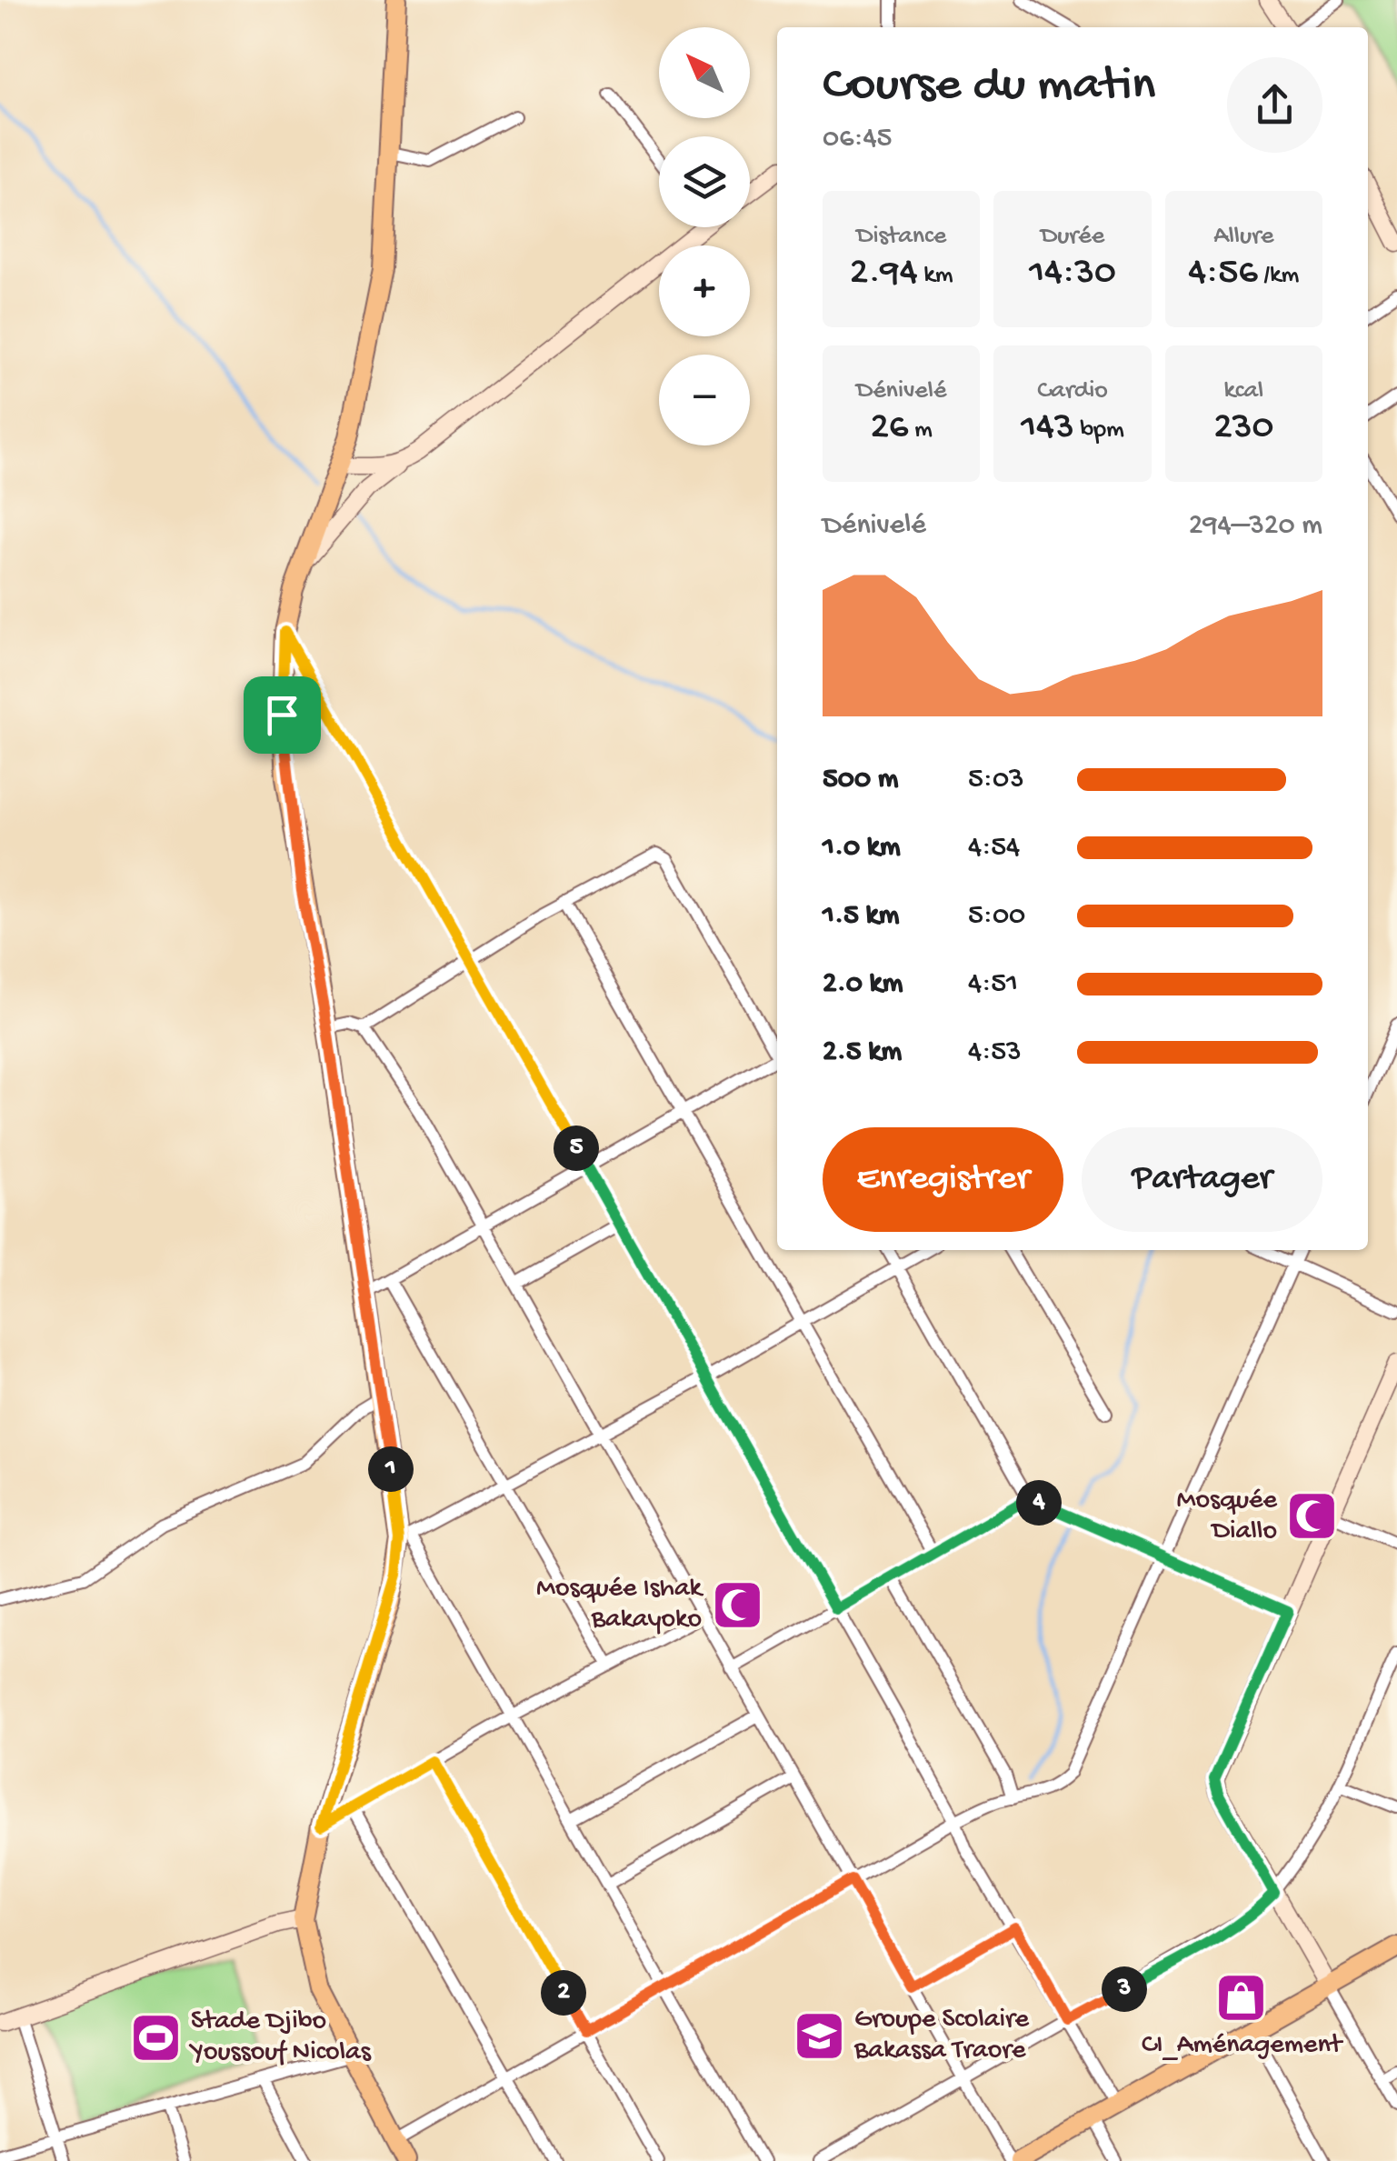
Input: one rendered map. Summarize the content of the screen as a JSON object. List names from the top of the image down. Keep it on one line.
{"places":{"mosque":["Mosquée Diallo","Mosquée Ishak Bakayoko"],"shop":["CI_Aménagement"],"school or university":["Groupe Scolaire Bakassa Traore"],"sports":["Stade Djibo Youssouf Nicolas"]},"north":"top left","page":{"map_buttons":["+","−"],"heading":["Course du matin","06:45"],"stats":[["Distance","2.94 km"],["Durée","14:30"],["Allure","4:56 /km"],["Dénivelé","26 m"],["Cardio","143 bpm"],["kcal","230"]],"chart":["Dénivelé","294–320 m"],"list":[{"name":"500 m","note":"5:03"},{"name":"1.0 km","note":"4:54"},{"name":"1.5 km","note":"5:00"},{"name":"2.0 km","note":"4:51"},{"name":"2.5 km","note":"4:53"}],"buttons":["Enregistrer","Partager"],"pins":["5","1","4","3","2"]}}
